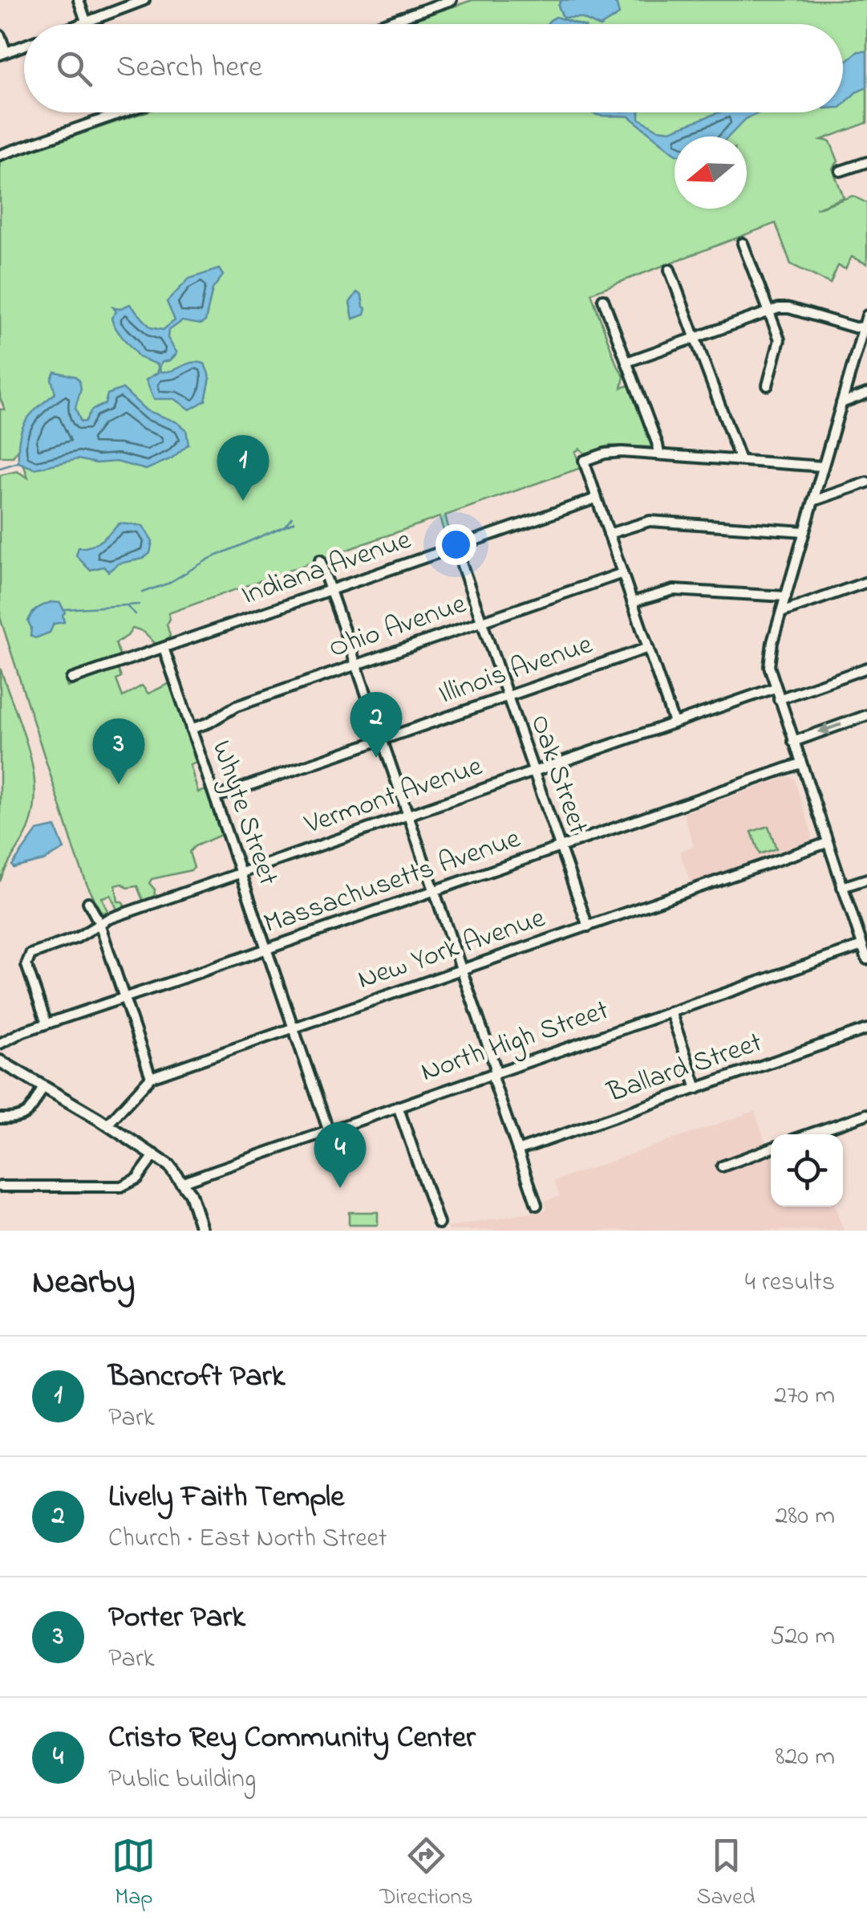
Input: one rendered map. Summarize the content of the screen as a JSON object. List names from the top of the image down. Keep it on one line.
{"streets":{"street":["Indiana Avenue","Ohio Avenue","Illinois Avenue","Oak Street","Vermont Avenue","Whyte Street","Massachusetts Avenue","New York Avenue","North High Street","Ballard Street"]},"crossings":[["Indiana Avenue","Oak Street"],["Indiana Avenue","Whyte Street"],["Ohio Avenue","Oak Street"],["Ohio Avenue","Whyte Street"],["Illinois Avenue","Oak Street"],["Illinois Avenue","Whyte Street"],["Oak Street","Vermont Avenue"],["Oak Street","Massachusetts Avenue"],["Oak Street","New York Avenue"],["Vermont Avenue","Whyte Street"],["Vermont Avenue","Massachusetts Avenue"],["Whyte Street","Massachusetts Avenue"],["Whyte Street","New York Avenue"],["Whyte Street","North High Street"]],"north":"left","page":{"search":"Search here","pins":["1","2","3","4"],"heading":["Nearby","4 results"],"list":[{"mark":"1","name":"Bancroft Park","note":"Park","value":"270 m"},{"mark":"2","name":"Lively Faith Temple","note":"Church · East North Street","value":"280 m"},{"mark":"3","name":"Porter Park","note":"Park","value":"520 m"},{"mark":"4","name":"Cristo Rey Community Center","note":"Public building","value":"820 m"}],"nav":["Map","Directions","Saved"]}}
